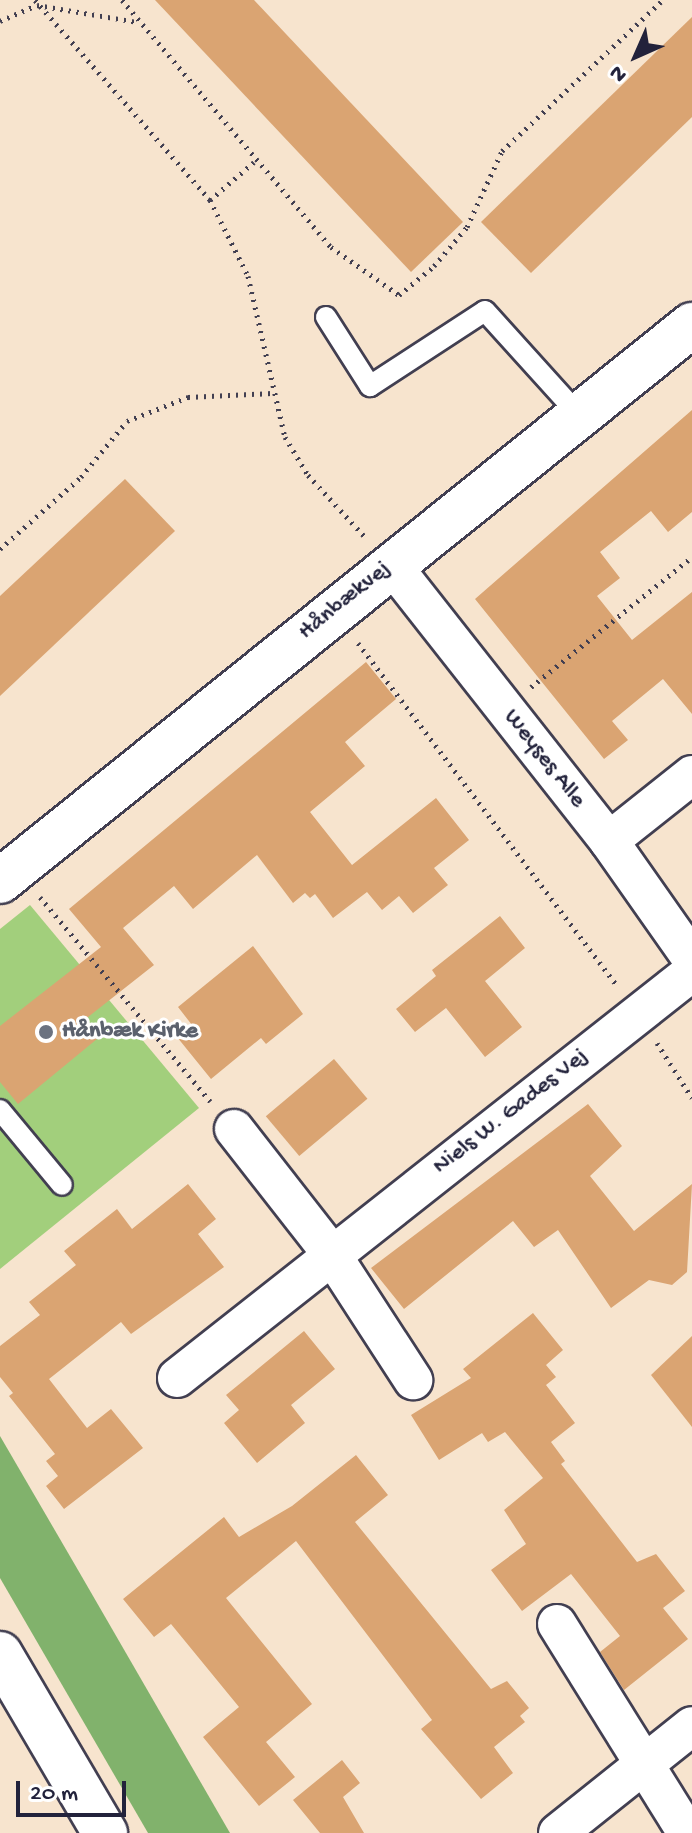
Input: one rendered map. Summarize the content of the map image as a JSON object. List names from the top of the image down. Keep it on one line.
{"streets":{"street":["Hånbækvej","Weyses Alle","Niels W. Gades Vej"]},"crossings":[["Hånbækvej","Weyses Alle"]],"places":["Hånbæk Kirke"],"scale_bar":"20 m","north":"bottom left"}
